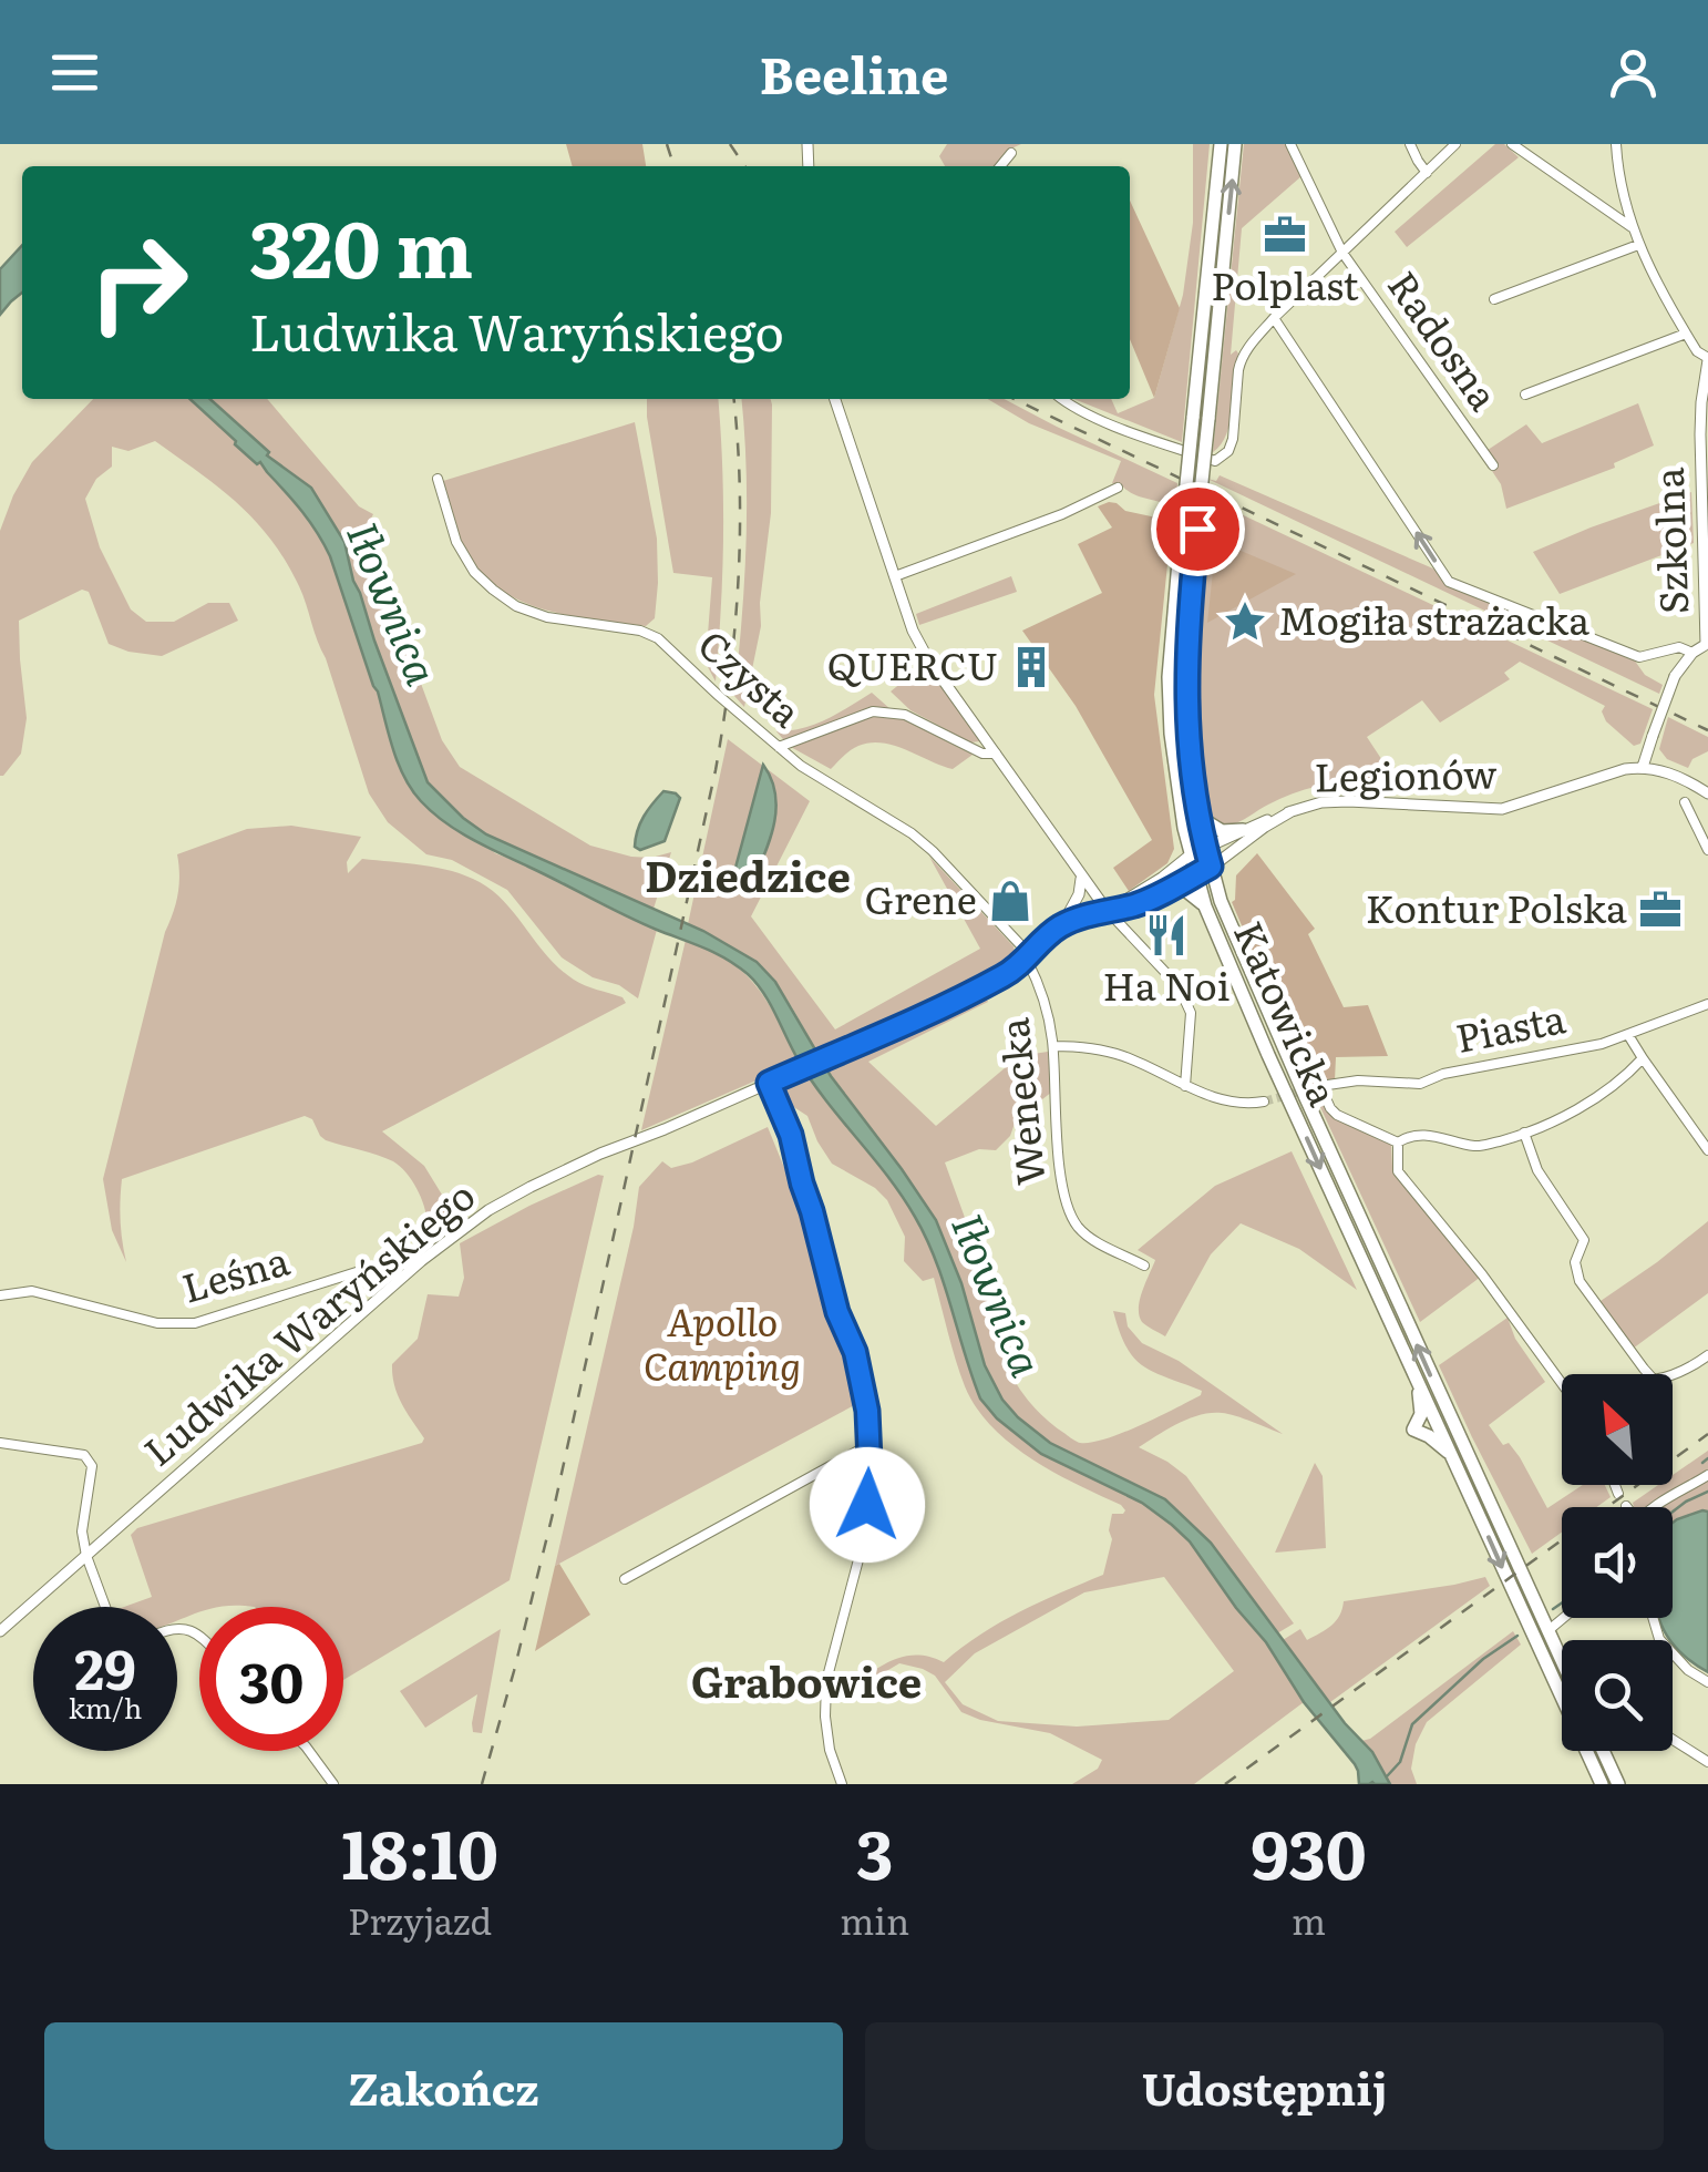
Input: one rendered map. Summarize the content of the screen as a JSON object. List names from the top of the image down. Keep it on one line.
{"streets":{"main road":["Katowicka"],"street":["Radosna","Szkolna","Czysta","Legionów","Piasta","Wenecka","Leśna","Ludwika Waryńskiego"]},"crossings":[["Szkolna","Legionów"],["Czysta","Wenecka"],["Czysta","Ludwika Waryńskiego"],["Legionów","Katowicka"],["Legionów","Ludwika Waryńskiego"],["Wenecka","Ludwika Waryńskiego"],["Leśna","Ludwika Waryńskiego"]],"districts":["Dziedzice","Grabowice"],"water":["Iłownica"],"parks":["Apollo Camping"],"places":{"office":["Polplast","Kontur Polska"],"place":["Mogiła strażacka"],"building":["QUERCU"],"shop":["Grene"],"restaurant":["Ha Noi"]},"north":"top left","page":{"header":"Beeline","turn":["320 m","Ludwika Waryńskiego"],"speed":"29 km/h","limit":"30","eta":["18:10","Przyjazd","3","min","930","m"],"buttons":["Zakończ","Udostępnij"]}}
